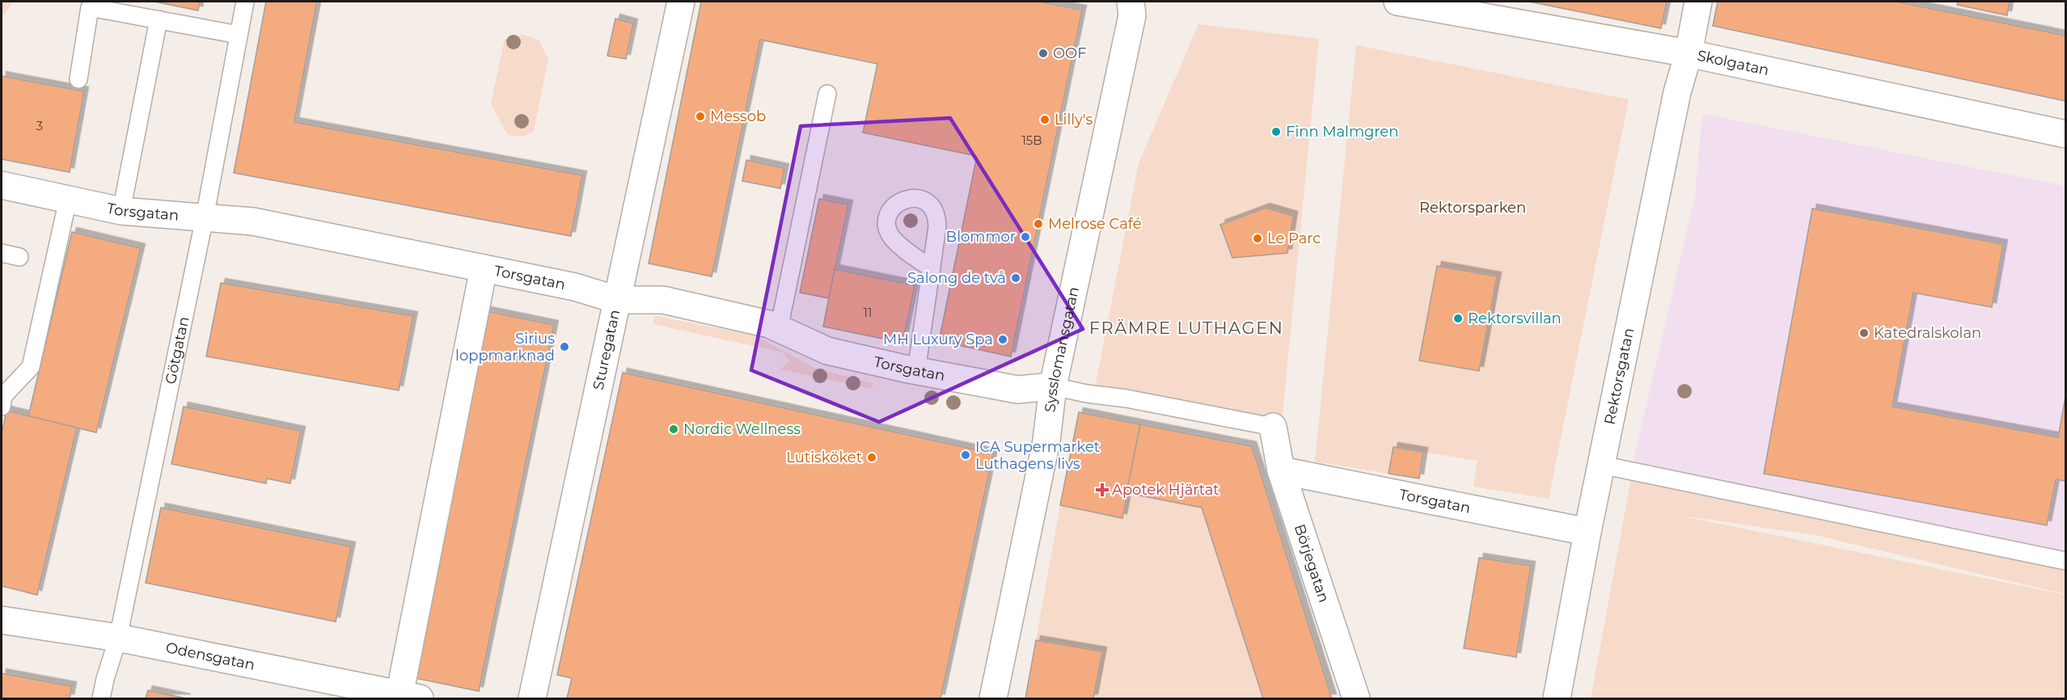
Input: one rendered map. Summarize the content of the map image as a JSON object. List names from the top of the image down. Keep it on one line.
{"streets":{"street":["Skolgatan","Torsgatan","Sturegatan","Sysslomansgatan","Rektorsgatan","Börjegatan","Odensgatan"],"lane":["Götgatan"]},"crossings":[["Skolgatan","Rektorsgatan"],["Torsgatan","Sturegatan"],["Torsgatan","Sysslomansgatan"],["Torsgatan","Götgatan"],["Torsgatan","Rektorsgatan"],["Torsgatan","Börjegatan"],["Götgatan","Odensgatan"]],"districts":["FRÄMRE LUTHAGEN"],"parks":["Rektorsparken"],"places":{"other":["OOF","Messob","Lilly's","Finn Malmgren","Melrose Café","Blommor","Le Parc","Salong de två","Rektorsvillan","Katedralskolan","MH Luxury Spa","Sirius loppmarknad","Nordic Wellness","ICA Supermarket Luthagens livs","Lutisköket"],"health":["Apotek Hjärtat"]},"house_numbers":["3","15B","11"]}
